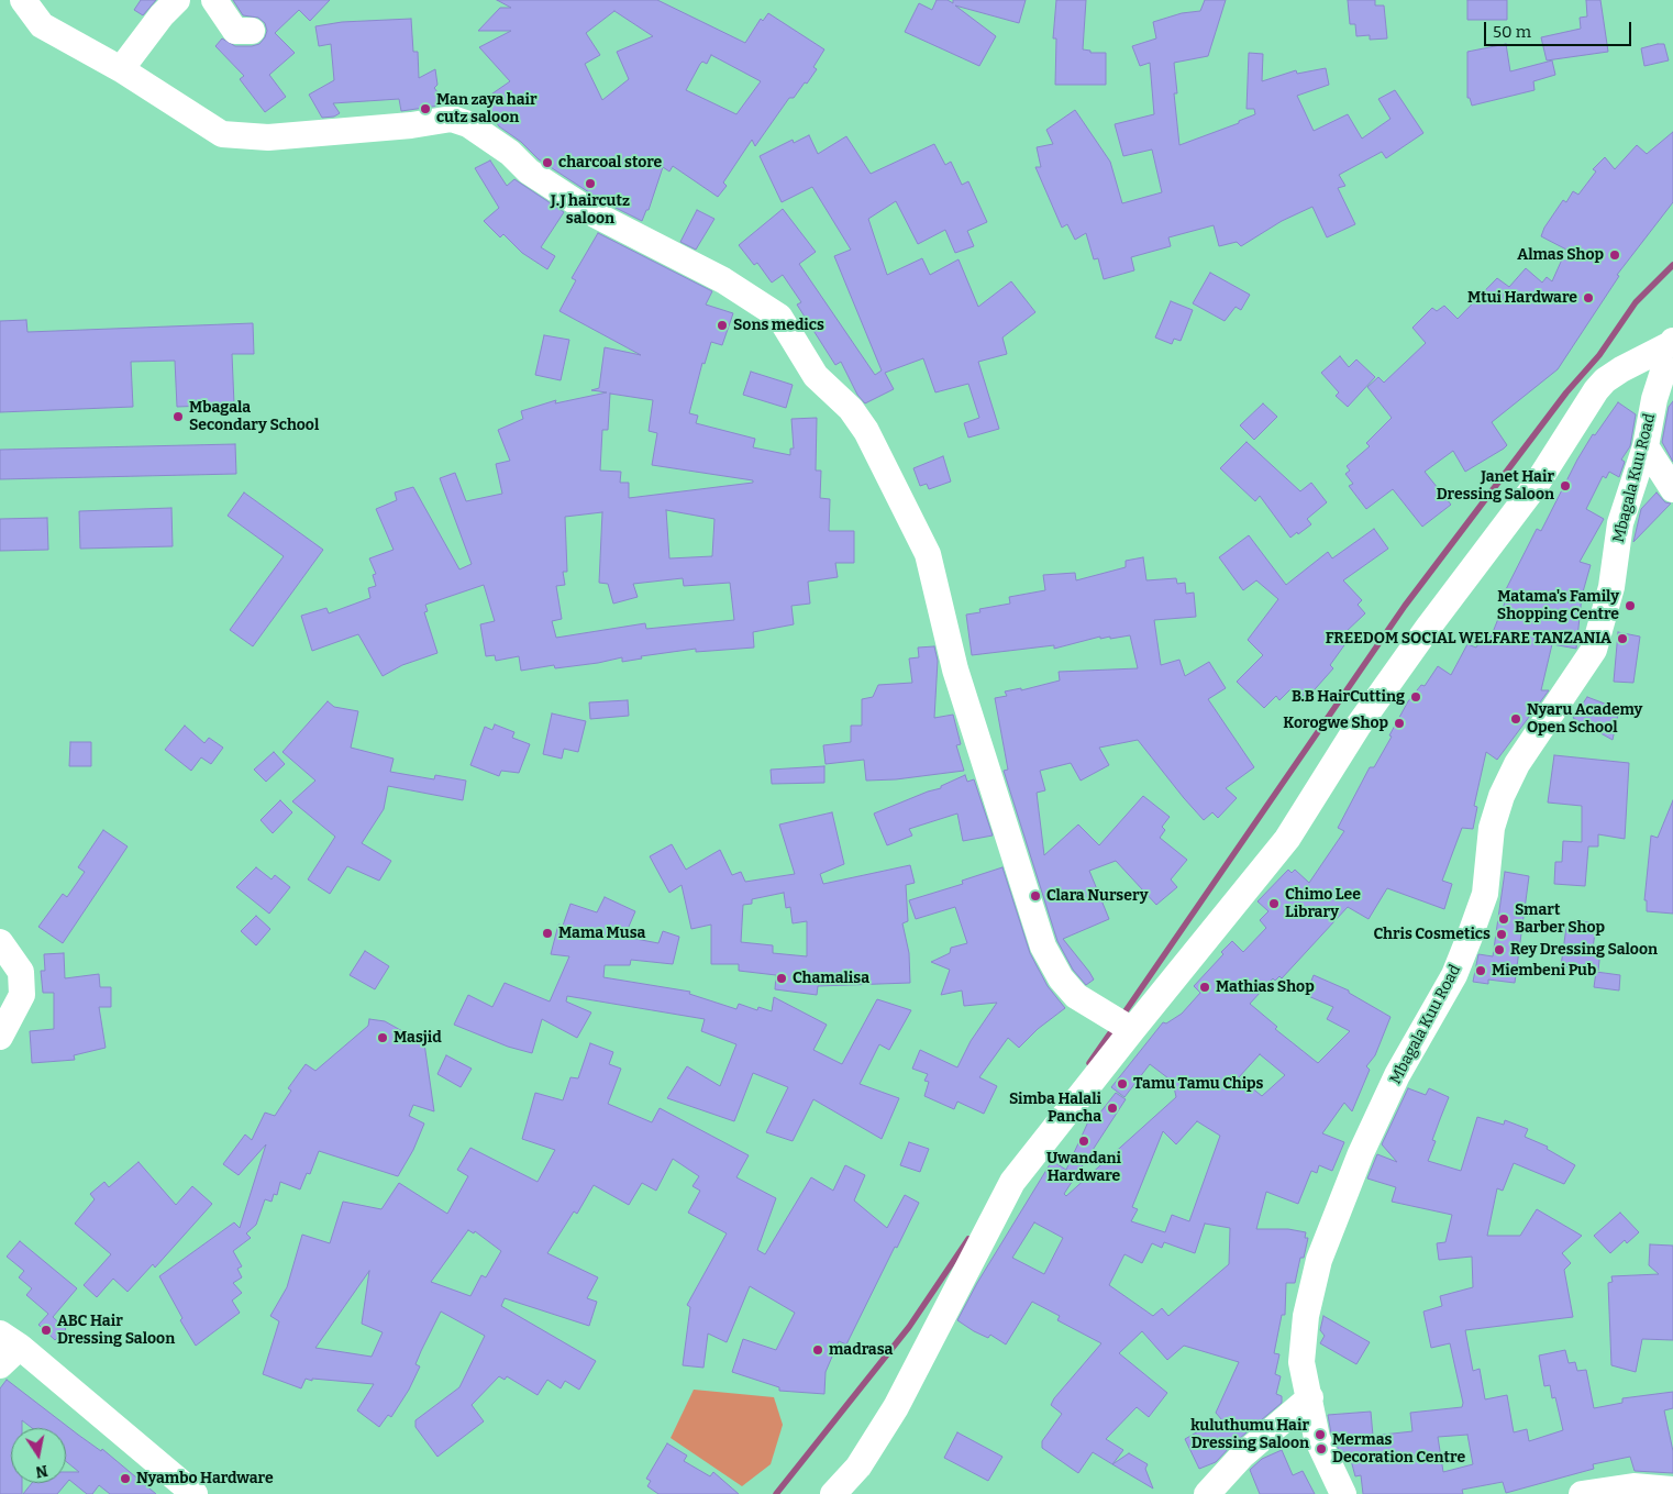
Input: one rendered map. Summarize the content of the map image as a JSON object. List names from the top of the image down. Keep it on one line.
{"streets":{"street":["Mbagala Kuu Road"]},"places":["Man zaya hair cutz saloon","charcoal store","J.J haircutz saloon","Almas Shop","Mtui Hardware","Sons medics","Mbagala Secondary School","Janet Hair Dressing Saloon","Matama's Family Shopping Centre","FREEDOM SOCIAL WELFARE TANZANIA","B.B HairCutting","Nyaru Academy Open School","Korogwe Shop","Clara Nursery","Chimo Lee Library","Smart Barber Shop","Mama Musa","Chris Cosmetics","Rey Dressing Saloon","Miembeni Pub","Chamalisa","Mathias Shop","Masjid","Tamu Tamu Chips","Simba Halali Pancha","Uwandani Hardware","ABC Hair Dressing Saloon","madrasa","kuluthumu Hair Dressing Saloon","Mermas Decoration Centre","Nyambo Hardware"],"scale_bar":"50 m","north":"bottom"}
